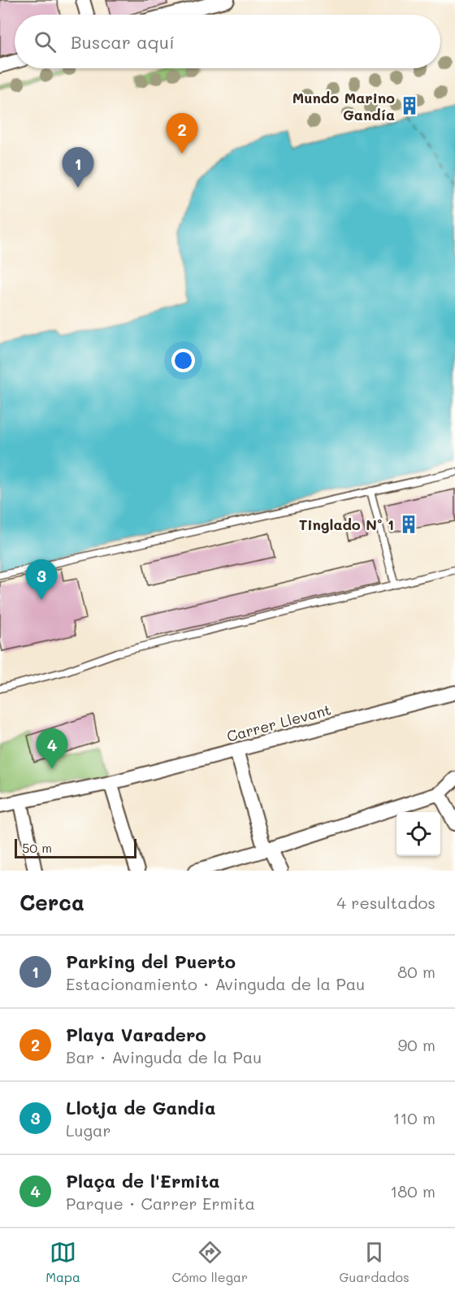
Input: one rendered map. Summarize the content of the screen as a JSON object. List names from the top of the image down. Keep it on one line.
{"streets":{"street":["Carrer Llevant"]},"places":{"building":["Mundo Marino Gandía","Tinglado Nº 1"]},"scale_bar":"50 m","page":{"search":"Buscar aquí","pins":["2","1","3","4"],"scale":"50 m","heading":["Cerca","4 resultados"],"list":[{"mark":"1","name":"Parking del Puerto","note":"Estacionamiento · Avinguda de la Pau","value":"80 m"},{"mark":"2","name":"Playa Varadero","note":"Bar · Avinguda de la Pau","value":"90 m"},{"mark":"3","name":"Llotja de Gandia","note":"Lugar","value":"110 m"},{"mark":"4","name":"Plaça de l'Ermita","note":"Parque · Carrer Ermita","value":"180 m"}],"nav":["Mapa","Cómo llegar","Guardados"]}}
